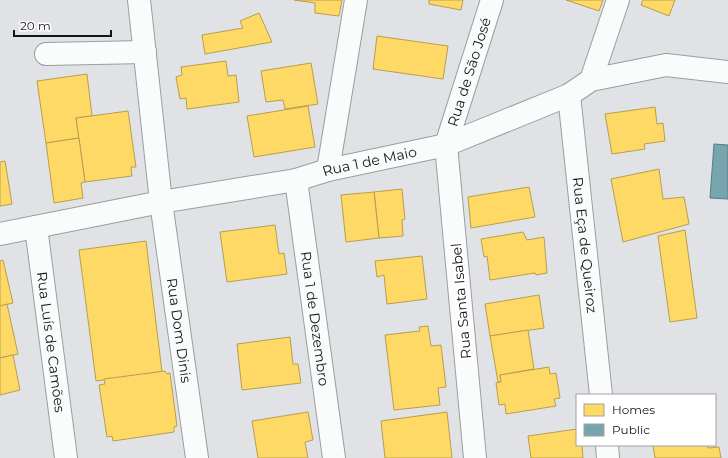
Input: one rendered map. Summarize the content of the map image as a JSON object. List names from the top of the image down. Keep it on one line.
{"streets":{"street":["Rua de São José","Rua 1 de Maio","Rua Eça de Queiroz","Rua Santa Isabel","Rua 1 de Dezembro","Rua Dom Dinis","Rua Luís de Camões"]},"crossings":[["Rua de São José","Rua 1 de Maio"],["Rua de São José","Rua Santa Isabel"],["Rua 1 de Maio","Rua Eça de Queiroz"],["Rua 1 de Maio","Rua Santa Isabel"],["Rua 1 de Maio","Rua 1 de Dezembro"],["Rua 1 de Maio","Rua Dom Dinis"],["Rua 1 de Maio","Rua Luís de Camões"]],"legend":["Homes","Public"],"scale_bar":"20 m"}
